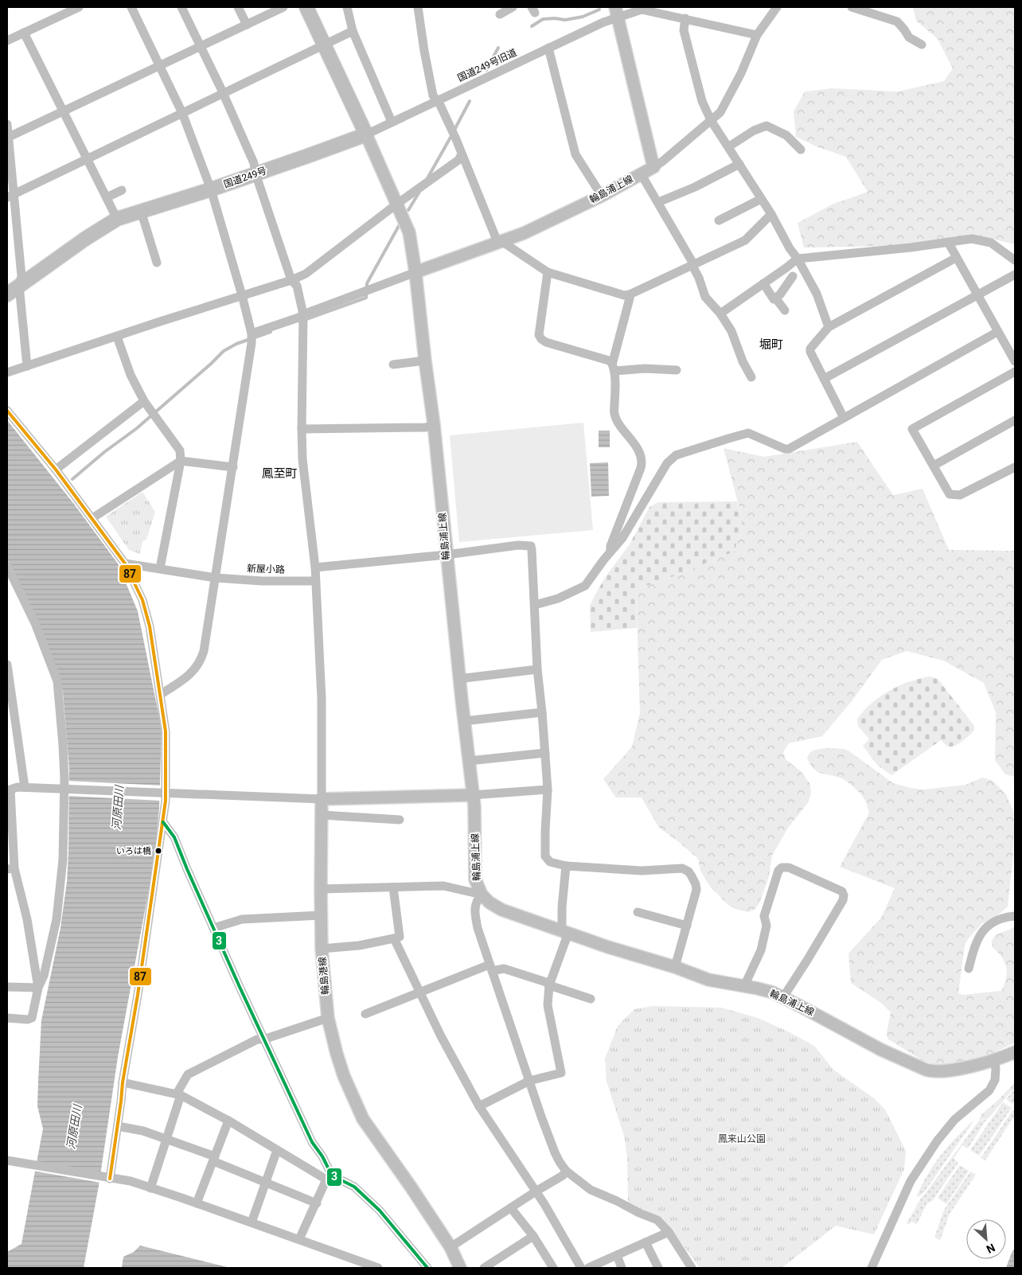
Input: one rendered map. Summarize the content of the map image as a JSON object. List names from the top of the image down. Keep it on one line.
{"streets":{"highway":["国道249号"],"main road":["輪島浦上線","輪島港線"],"street":["国道249号旧道","新屋小路"]},"crossings":[["国道249号旧道","国道249号"],["国道249号旧道","輪島浦上線"],["国道249号","輪島浦上線"]],"districts":["堀町","鳳至町"],"water":["河原田川"],"parks":["鳳来山公園"],"places":["いろは橋"],"lines":["transit line 87","transit line 3"],"north":"bottom right"}
